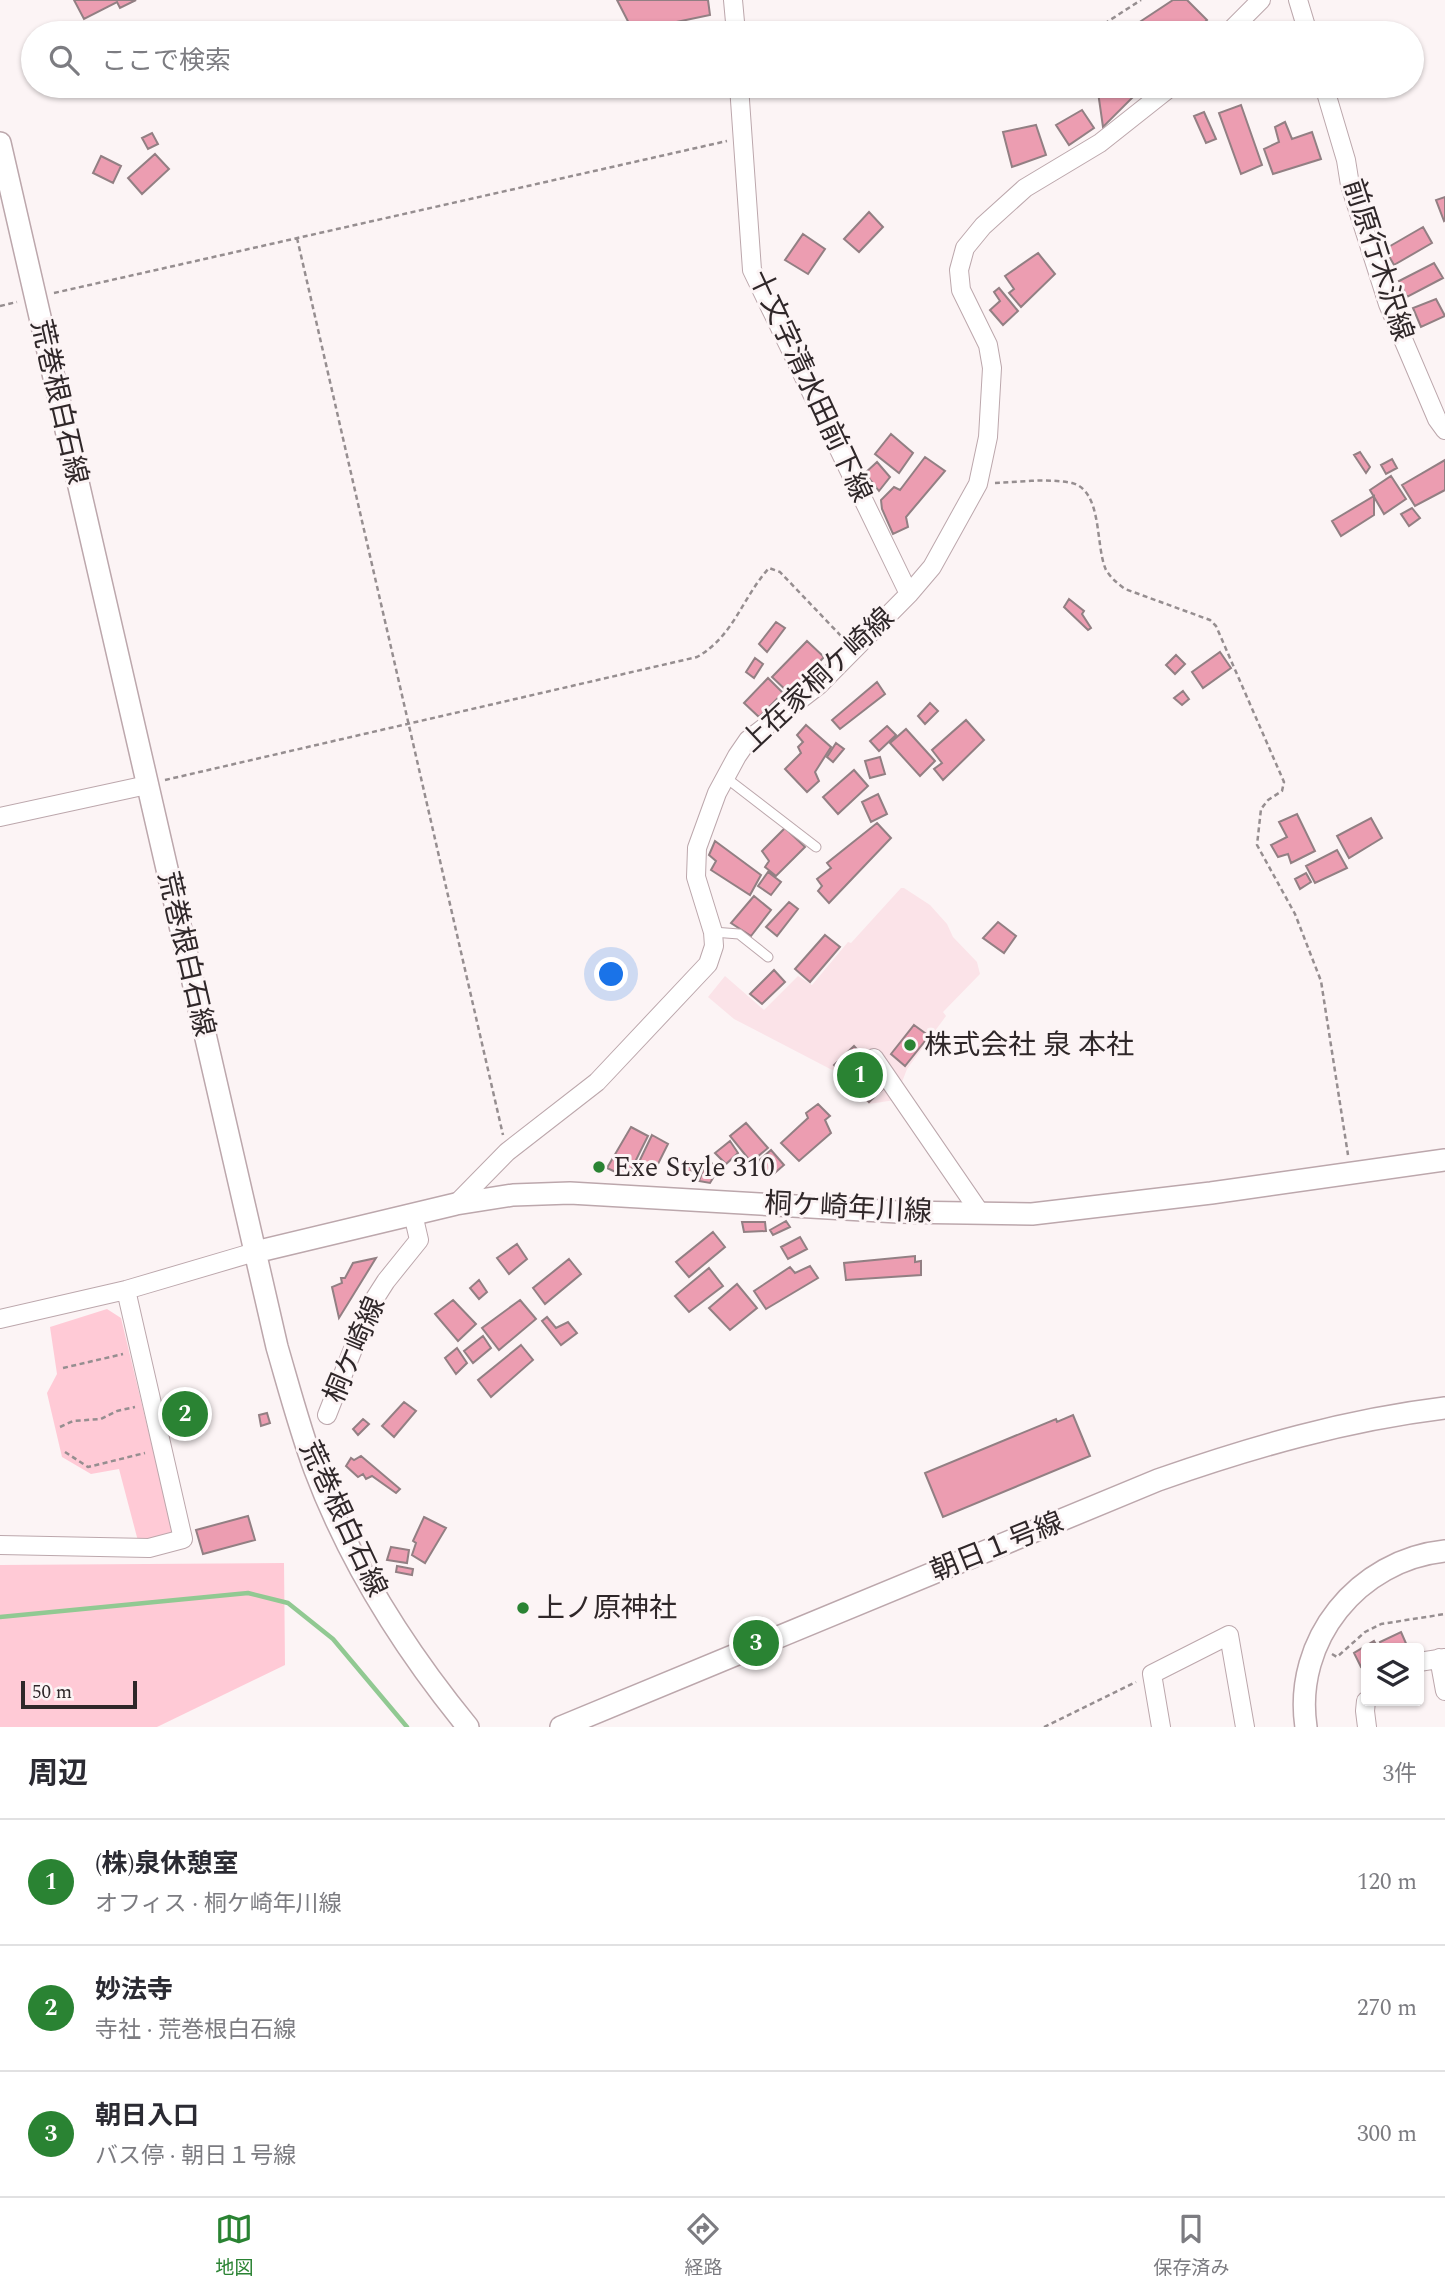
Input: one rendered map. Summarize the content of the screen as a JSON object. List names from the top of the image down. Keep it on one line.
{"streets":{"street":["前原行木沢線","十文字清水田前下線","荒巻根白石線","上在家桐ケ崎線","桐ケ崎年川線","桐ケ崎線","朝日１号線"]},"crossings":[["十文字清水田前下線","上在家桐ケ崎線"],["荒巻根白石線","桐ケ崎年川線"],["上在家桐ケ崎線","桐ケ崎年川線"],["桐ケ崎年川線","桐ケ崎線"]],"places":["株式会社 泉 本社","Exe Style 310","上ノ原神社"],"scale_bar":"50 m","page":{"search":"ここで検索","pins":["1","2","3"],"scale":"50 m","heading":["周辺","3件"],"list":[{"mark":"1","name":"(株)泉休憩室","note":"オフィス · 桐ケ崎年川線","value":"120 m"},{"mark":"2","name":"妙法寺","note":"寺社 · 荒巻根白石線","value":"270 m"},{"mark":"3","name":"朝日入口","note":"バス停 · 朝日１号線","value":"300 m"}],"nav":["地図","経路","保存済み"]}}
